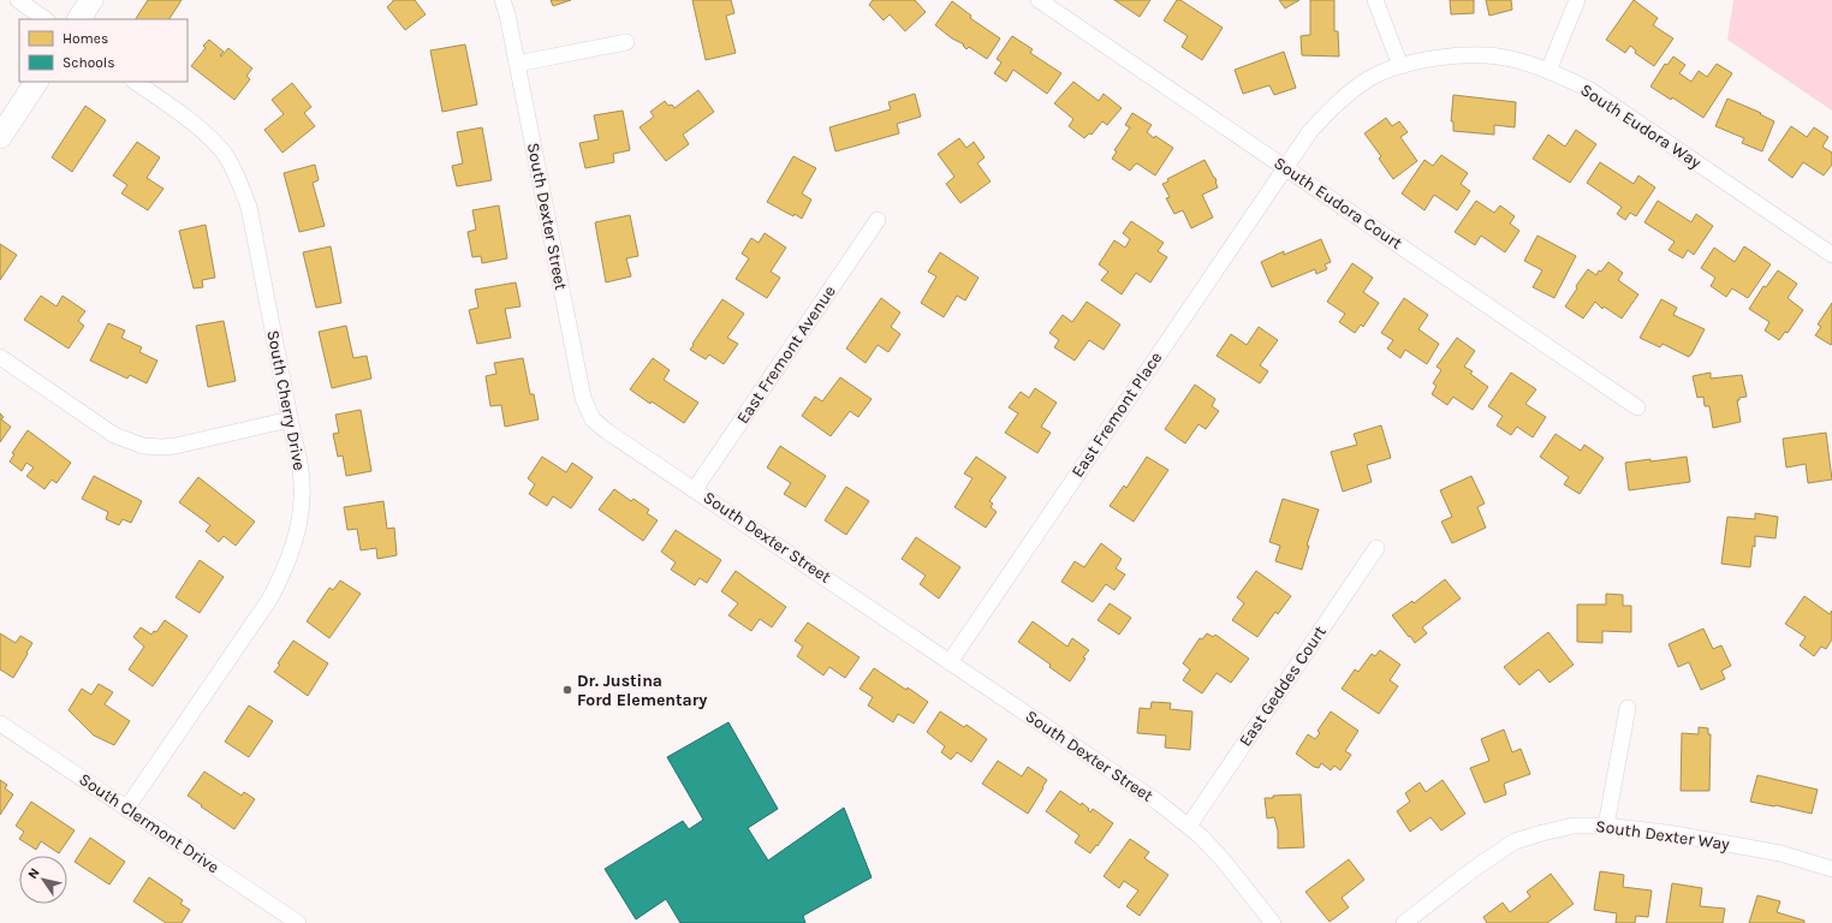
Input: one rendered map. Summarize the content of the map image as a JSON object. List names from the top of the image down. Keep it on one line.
{"streets":{"street":["South Eudora Way","South Eudora Court","South Dexter Street","East Fremont Avenue","South Cherry Drive","East Fremont Place","East Geddes Court","South Clermont Drive","South Dexter Way"]},"crossings":[["South Eudora Way","South Eudora Court"],["South Eudora Way","East Fremont Place"],["South Eudora Court","East Fremont Place"],["South Dexter Street","East Fremont Avenue"],["South Dexter Street","East Fremont Place"],["South Dexter Street","East Geddes Court"],["South Cherry Drive","South Clermont Drive"]],"places":["Dr. Justina Ford Elementary"],"legend":["Homes","Schools"],"north":"top left"}
